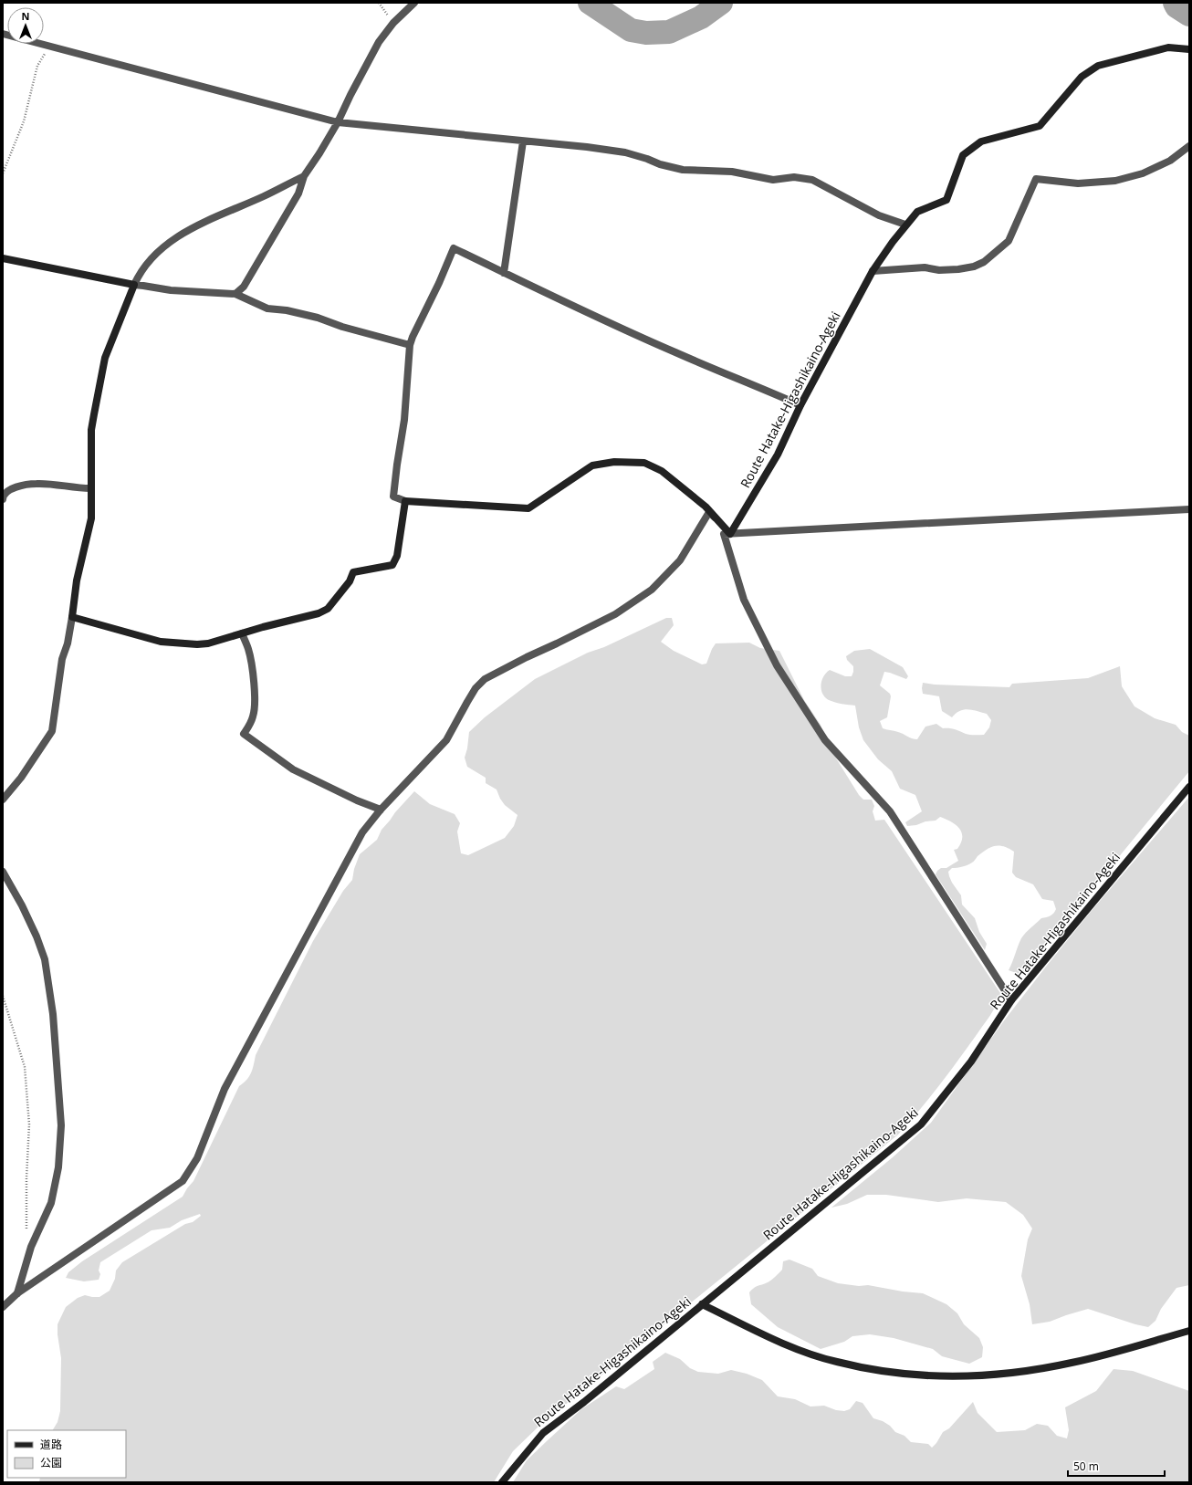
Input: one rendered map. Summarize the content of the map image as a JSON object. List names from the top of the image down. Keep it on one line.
{"streets":{"main road":["Route Hatake-Higashikaino-Ageki"]},"legend":["道路","公園"],"scale_bar":"50 m","north":"top"}
